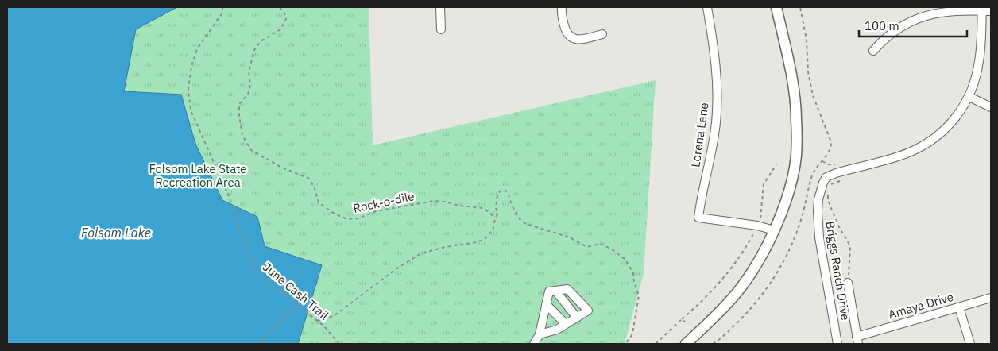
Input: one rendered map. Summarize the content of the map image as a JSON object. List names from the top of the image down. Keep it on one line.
{"streets":{"street":["Lorena Lane","Briggs Ranch Drive","Amaya Drive"],"path":["Rock-o-dile","June Cash Trail"]},"water":["Folsom Lake"],"parks":["Folsom Lake State Recreation Area"],"scale_bar":"100 m"}
